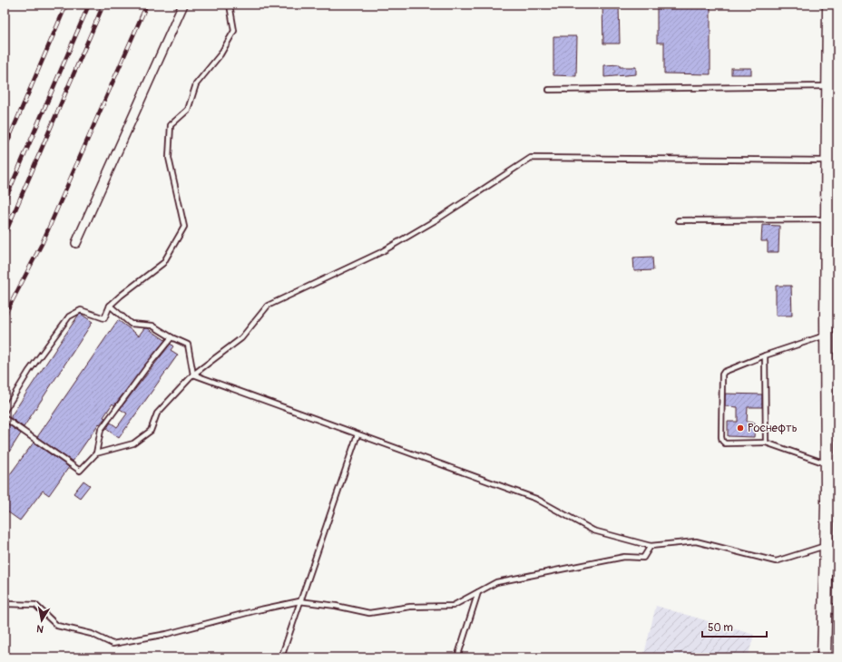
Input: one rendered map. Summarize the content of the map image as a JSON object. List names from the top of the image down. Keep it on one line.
{"places":["Роснефть"],"scale_bar":"50 m","north":"bottom"}
